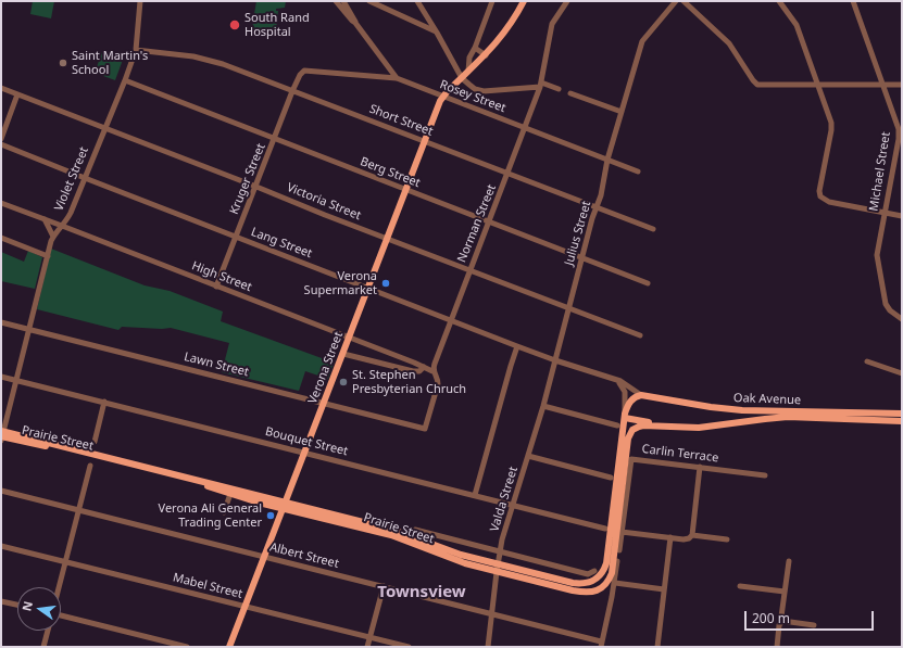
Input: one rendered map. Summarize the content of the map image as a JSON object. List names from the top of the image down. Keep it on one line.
{"streets":{"main road":["Verona Street","Oak Avenue","Prairie Street"],"street":["Rosey Street","Short Street","Michael Street","Berg Street","Violet Street","Kruger Street","Victoria Street","Norman Street","Julius Street","Lang Street","High Street","Lawn Street","Bouquet Street","Carlin Terrace","Valda Street","Albert Street","Mabel Street"]},"crossings":[["Rosey Street","Kruger Street"],["Rosey Street","Norman Street"],["Rosey Street","Julius Street"],["Rosey Street","Verona Street"],["Short Street","Violet Street"],["Short Street","Kruger Street"],["Short Street","Norman Street"],["Short Street","Julius Street"],["Short Street","Verona Street"],["Berg Street","Violet Street"],["Berg Street","Kruger Street"],["Berg Street","Norman Street"],["Berg Street","Julius Street"],["Berg Street","Verona Street"],["Violet Street","Victoria Street"],["Violet Street","Lang Street"],["Violet Street","High Street"],["Violet Street","Lawn Street"],["Violet Street","Prairie Street"],["Violet Street","Bouquet Street"],["Kruger Street","Victoria Street"],["Kruger Street","Lang Street"],["Kruger Street","High Street"],["Victoria Street","Norman Street"],["Victoria Street","Julius Street"],["Victoria Street","Verona Street"],["Norman Street","Lang Street"],["Norman Street","High Street"],["Norman Street","Lawn Street"],["Julius Street","Lang Street"],["Julius Street","Valda Street"],["Lang Street","Verona Street"],["Lang Street","Oak Avenue"],["Lang Street","Valda Street"],["High Street","Lawn Street"],["High Street","Verona Street"],["Lawn Street","Verona Street"],["Verona Street","Prairie Street"],["Verona Street","Bouquet Street"],["Verona Street","Albert Street"],["Verona Street","Mabel Street"],["Oak Avenue","Prairie Street"],["Prairie Street","Valda Street"],["Bouquet Street","Valda Street"],["Valda Street","Albert Street"]],"districts":["Townsview"],"places":["South Rand Hospital","Saint Martin's School","Verona Supermarket","St. Stephen Presbyterian Chruch","Verona Ali General Trading Center"],"scale_bar":"200 m","north":"left"}
